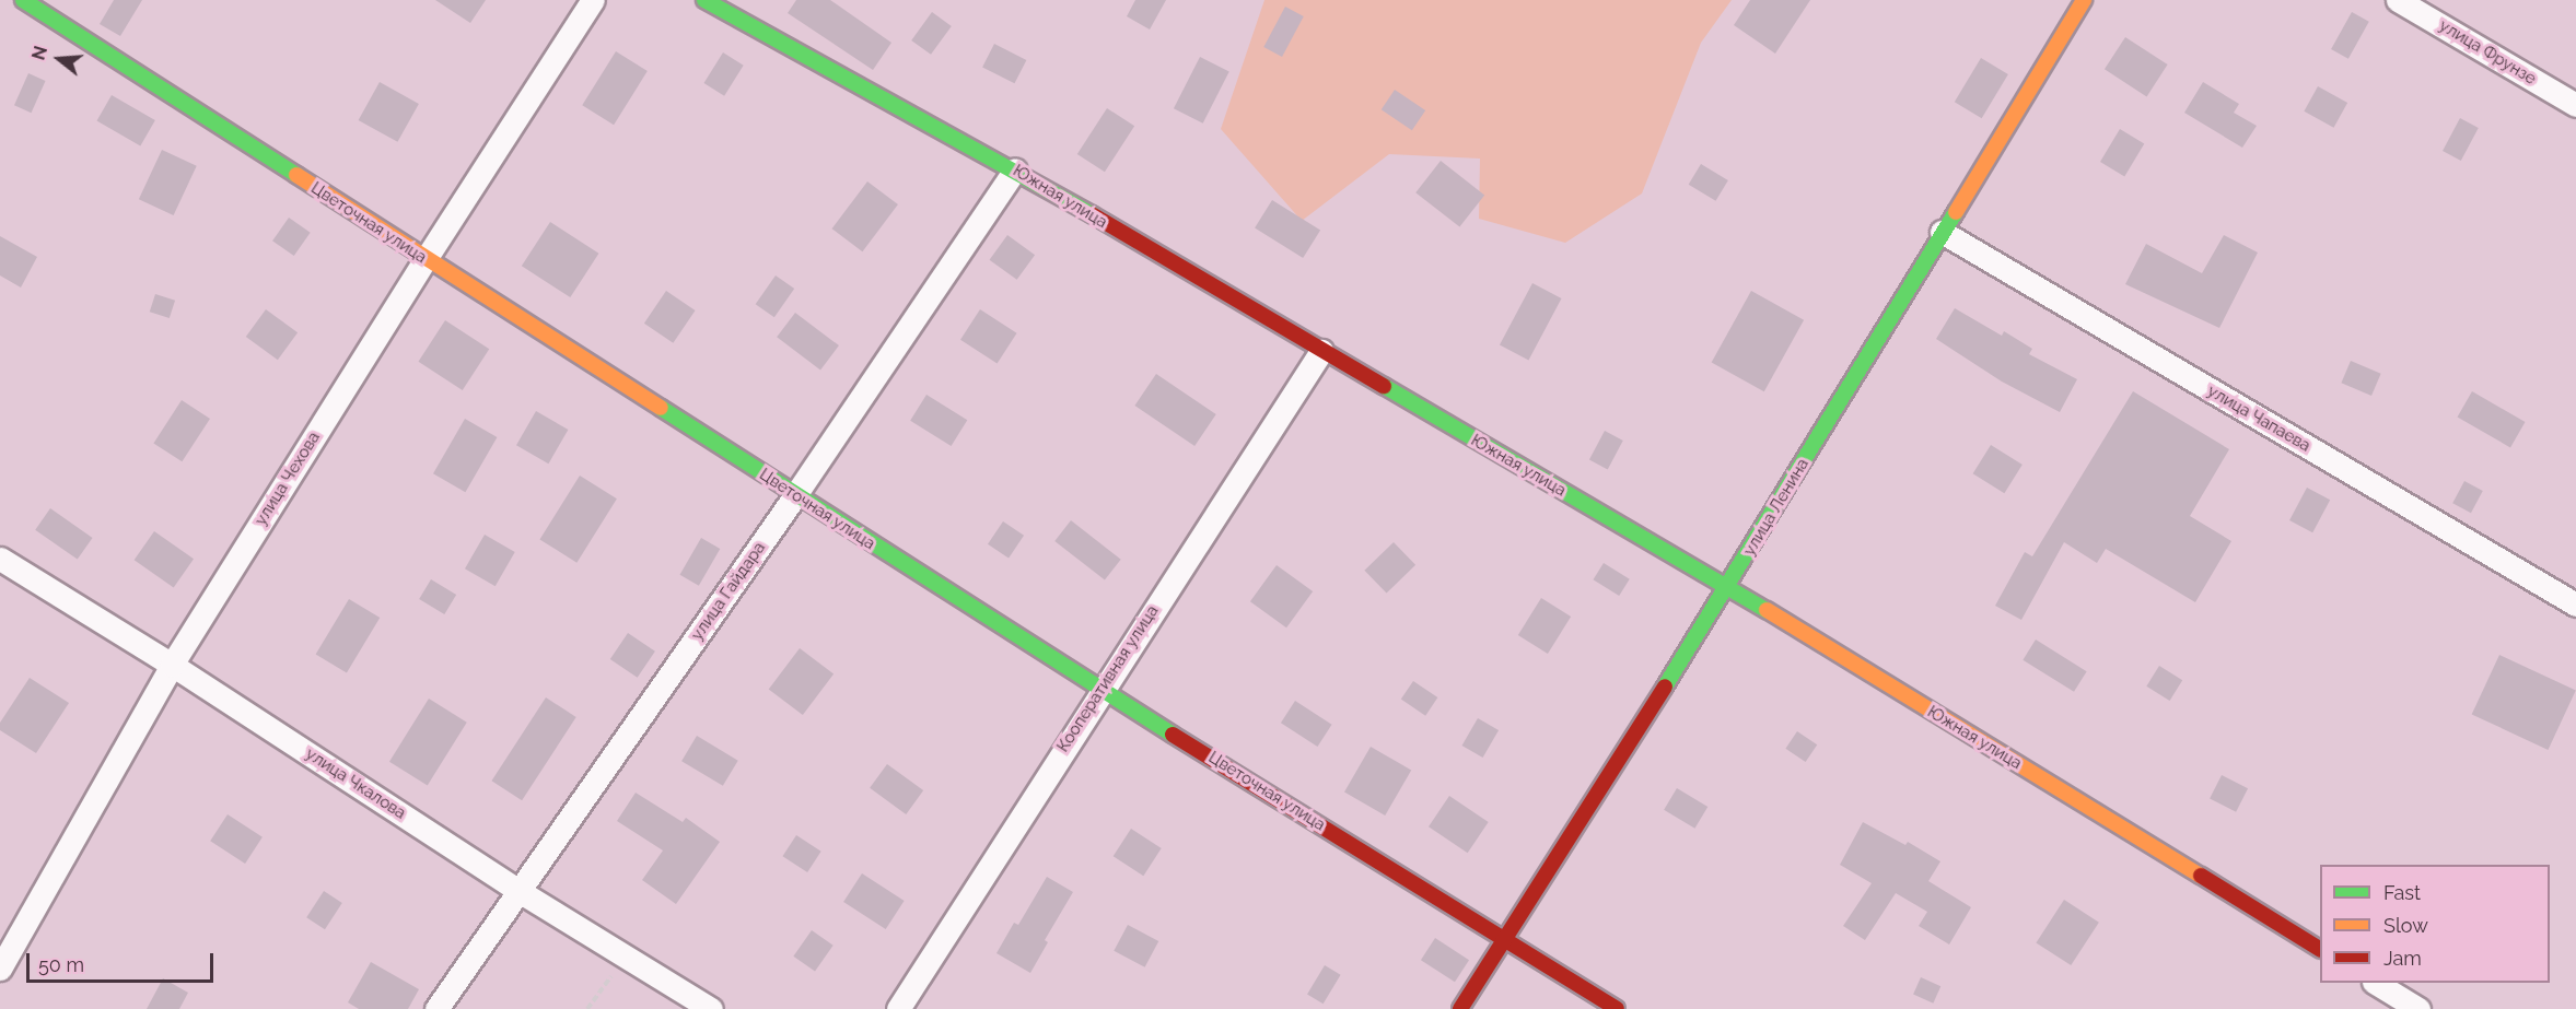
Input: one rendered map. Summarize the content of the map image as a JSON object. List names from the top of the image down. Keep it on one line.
{"streets":{"street":["улица Фрунзе","Южная улица","Цветочная улица","улица Чапаева","улица Чехова","улица Ленина","улица Гайдара","Кооперативная улица","улица Чкалова"]},"crossings":[["Южная улица","улица Ленина"],["Южная улица","улица Гайдара"],["Южная улица","Кооперативная улица"],["Цветочная улица","улица Чехова"],["Цветочная улица","улица Ленина"],["Цветочная улица","улица Гайдара"],["Цветочная улица","Кооперативная улица"],["улица Чапаева","улица Ленина"],["улица Чехова","улица Чкалова"],["улица Гайдара","улица Чкалова"]],"legend":["Fast","Slow","Jam"],"scale_bar":"50 m","north":"left"}
